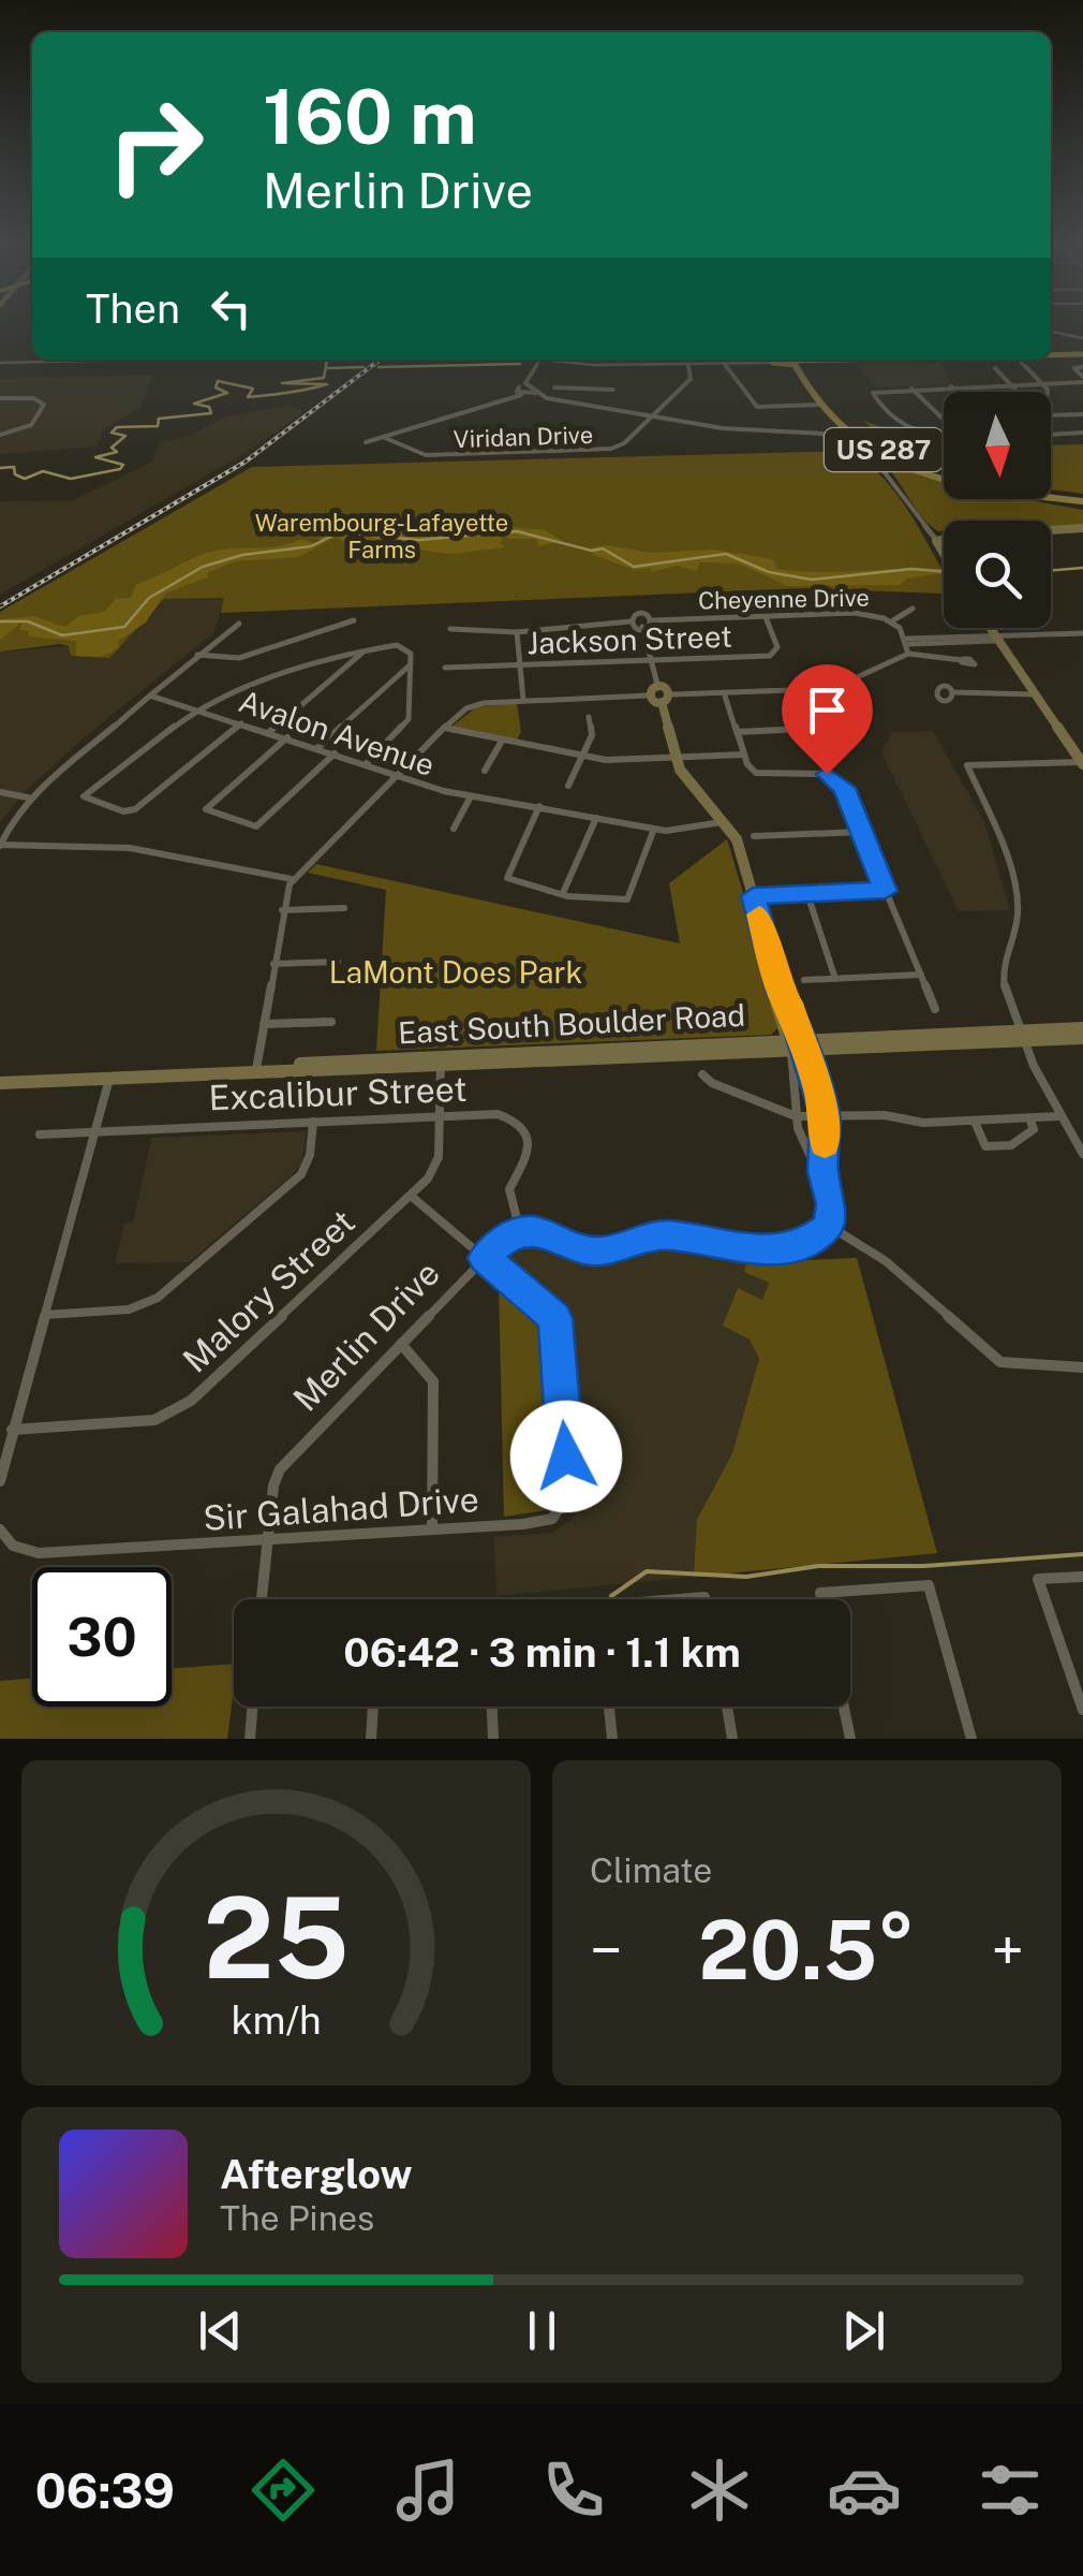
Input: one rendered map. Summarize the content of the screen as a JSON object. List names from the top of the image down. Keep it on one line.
{"streets":{"main road":["US 287","East South Boulder Road"],"street":["Viridan Drive","Cheyenne Drive","Jackson Street","Avalon Avenue","Excalibur Street","Malory Street","Merlin Drive","Sir Galahad Drive"]},"crossings":[["Cheyenne Drive","Jackson Street"],["East South Boulder Road","Malory Street"],["Excalibur Street","Malory Street"],["Excalibur Street","Merlin Drive"],["Malory Street","Sir Galahad Drive"],["Merlin Drive","Sir Galahad Drive"]],"parks":["Warembourg-Lafayette Farms","LaMont Does Park"],"north":"bottom","page":{"turn":["160 m","Merlin Drive"],"then":"Then","limit":"30","trip":"06:42 · 3 min · 1.1 km","tile":"Climate","heat":["−","20.5°","+"],"song":["Afterglow","The Pines"],"tabs":"06:39","gauge":["25","km/h"]}}
